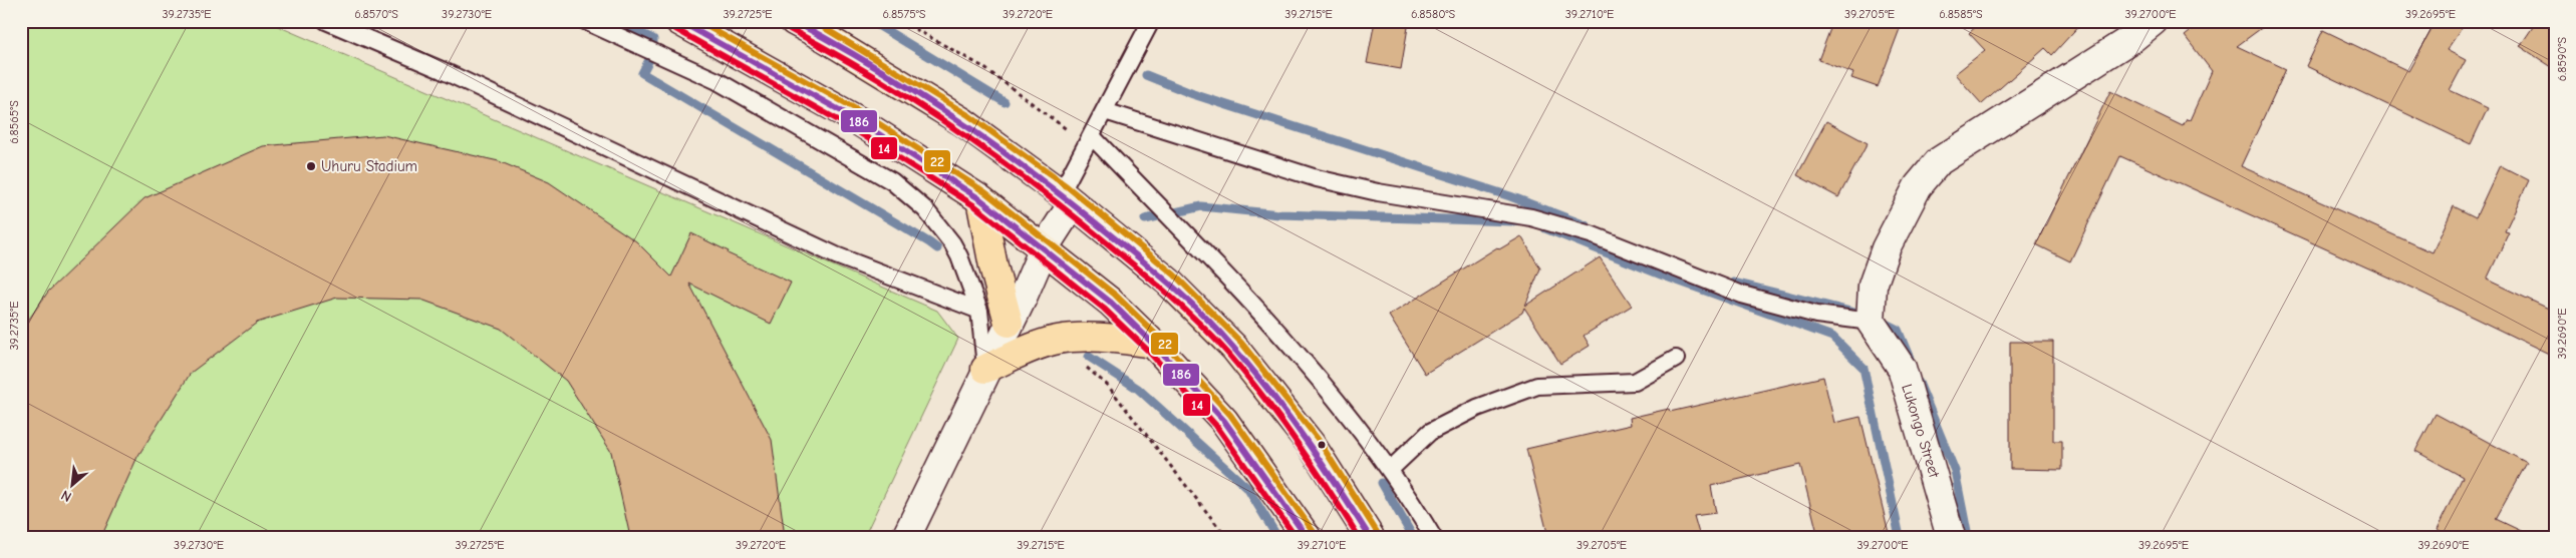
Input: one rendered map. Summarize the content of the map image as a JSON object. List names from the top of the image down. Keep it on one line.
{"streets":{"street":["Lukongo Street"]},"places":["Uhuru Stadium"],"lines":["transit line 186","transit line 22","transit line 14"],"north":"bottom left","coordinates":["39.2735°E","6.8570°S","39.2730°E","39.2725°E","6.8575°S","39.2720°E","39.2715°E","6.8580°S","39.2710°E","39.2705°E","6.8585°S","39.2700°E","39.2695°E","6.8590°S","6.8565°S","39.2690°E"]}
